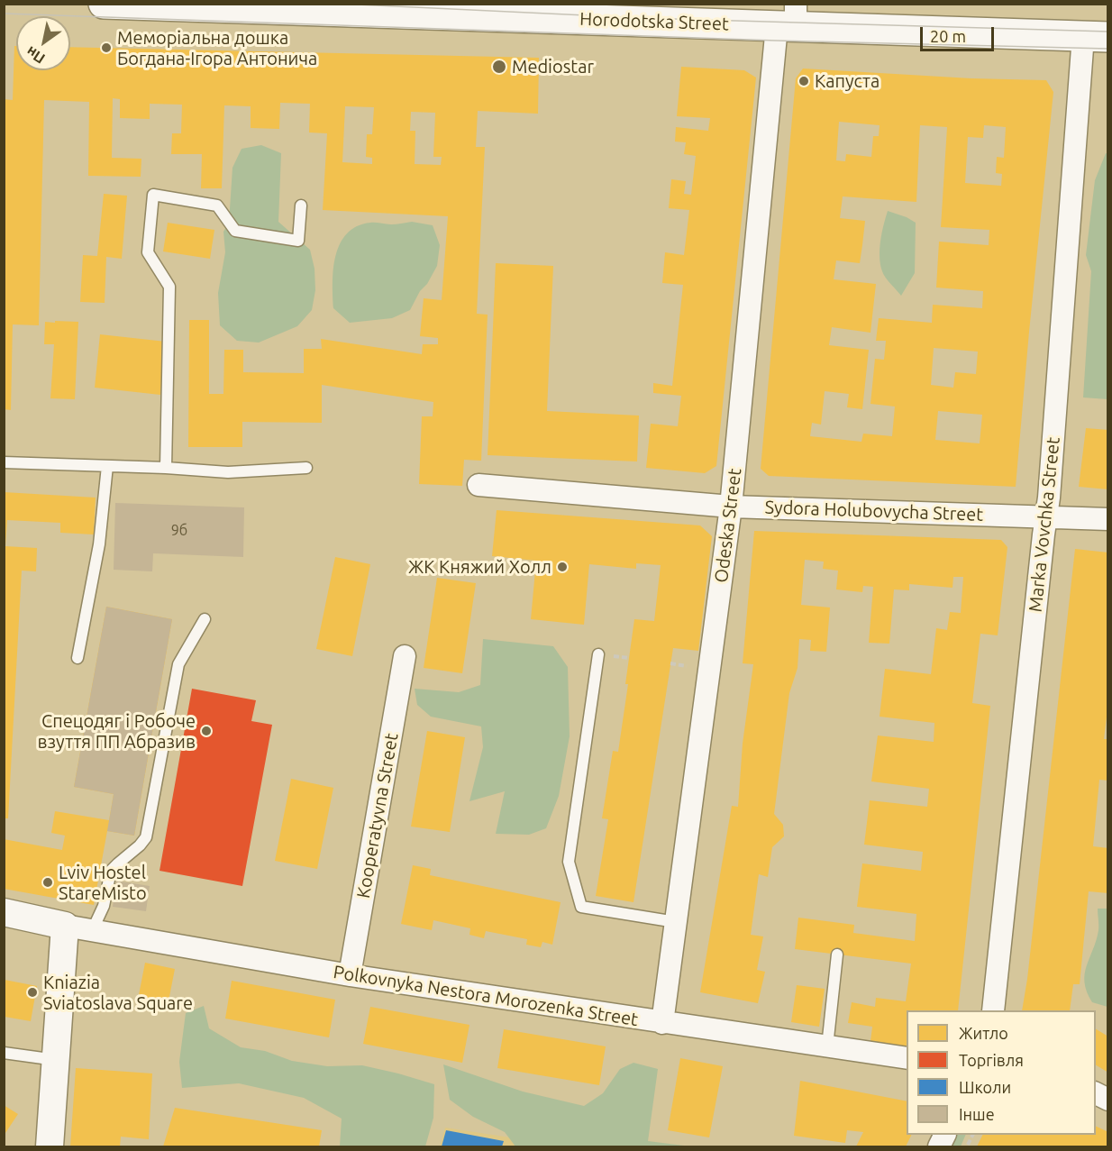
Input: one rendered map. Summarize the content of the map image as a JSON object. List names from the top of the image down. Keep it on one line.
{"streets":{"main road":["Horodotska Street"],"street":["Sydora Holubovycha Street","Marka Vovchka Street","Odeska Street","Kooperatyvna Street","Polkovnyka Nestora Morozenka Street"]},"crossings":[["Horodotska Street","Marka Vovchka Street"],["Horodotska Street","Odeska Street"],["Sydora Holubovycha Street","Marka Vovchka Street"],["Sydora Holubovycha Street","Odeska Street"],["Odeska Street","Polkovnyka Nestora Morozenka Street"],["Kooperatyvna Street","Polkovnyka Nestora Morozenka Street"]],"places":["Меморіальна дошка Богдана-Ігора Антонича","Mediostar","Капуста","ЖК Княжий Холл","Спецодяг і Робоче взуття ПП Абразив","Lviv Hostel StareMisto","Kniazia Sviatoslava Square"],"house_numbers":["9б"],"legend":["Житло","Торгівля","Школи","Інше"],"scale_bar":"20 m","north":"bottom left"}
